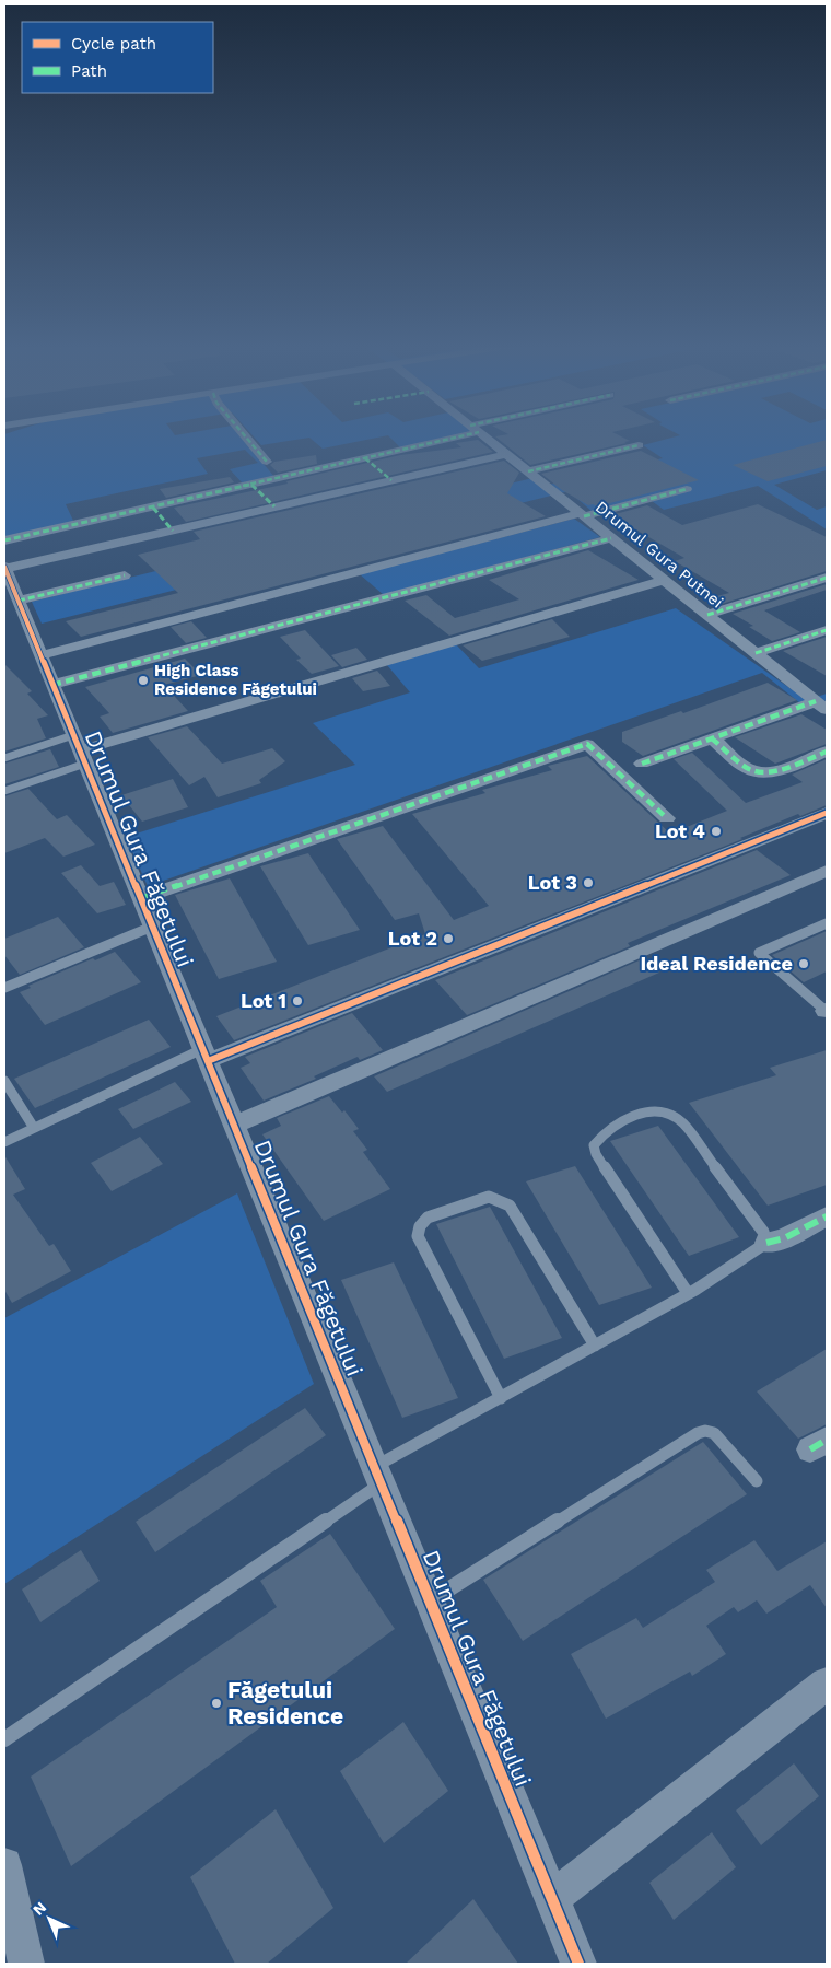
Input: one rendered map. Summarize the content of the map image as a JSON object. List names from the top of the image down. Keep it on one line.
{"streets":{"street":["Drumul Gura Putnei","Drumul Gura Făgetului"]},"places":["High Class Residence Făgetului","Lot 4","Lot 3","Lot 2","Ideal Residence","Lot 1","Făgetului Residence"],"legend":["Cycle path","Path"],"north":"top left"}
